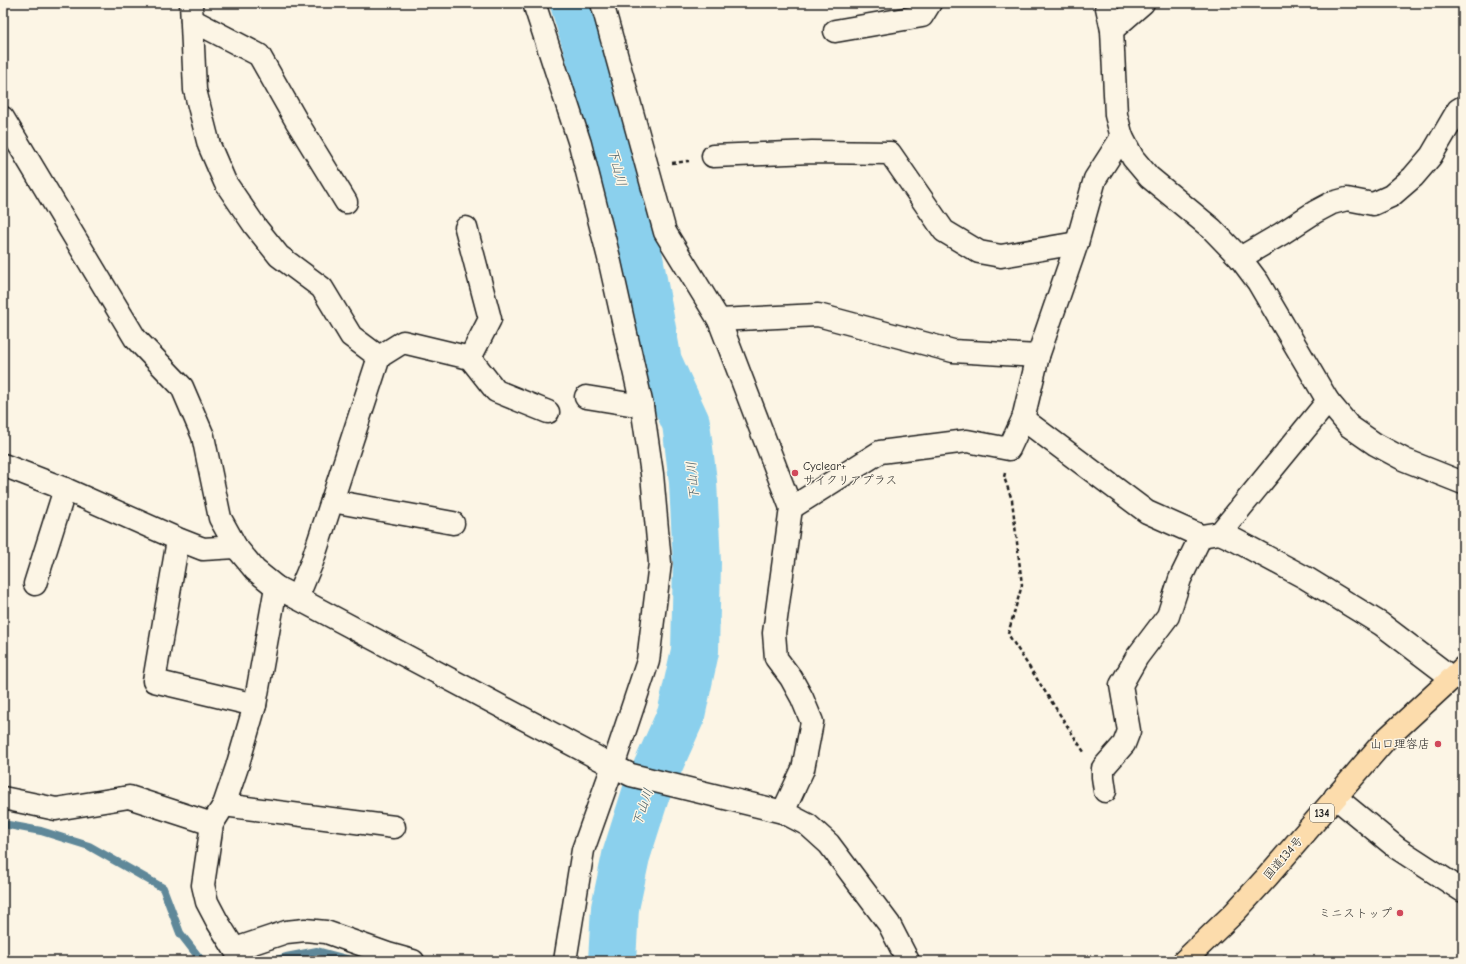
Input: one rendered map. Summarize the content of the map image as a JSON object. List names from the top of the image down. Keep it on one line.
{"streets":{"highway":["134","国道134号"]},"water":["下山川"],"places":["Cyclear+ サイクリアプラス","山口理容店","ミニストップ"]}
